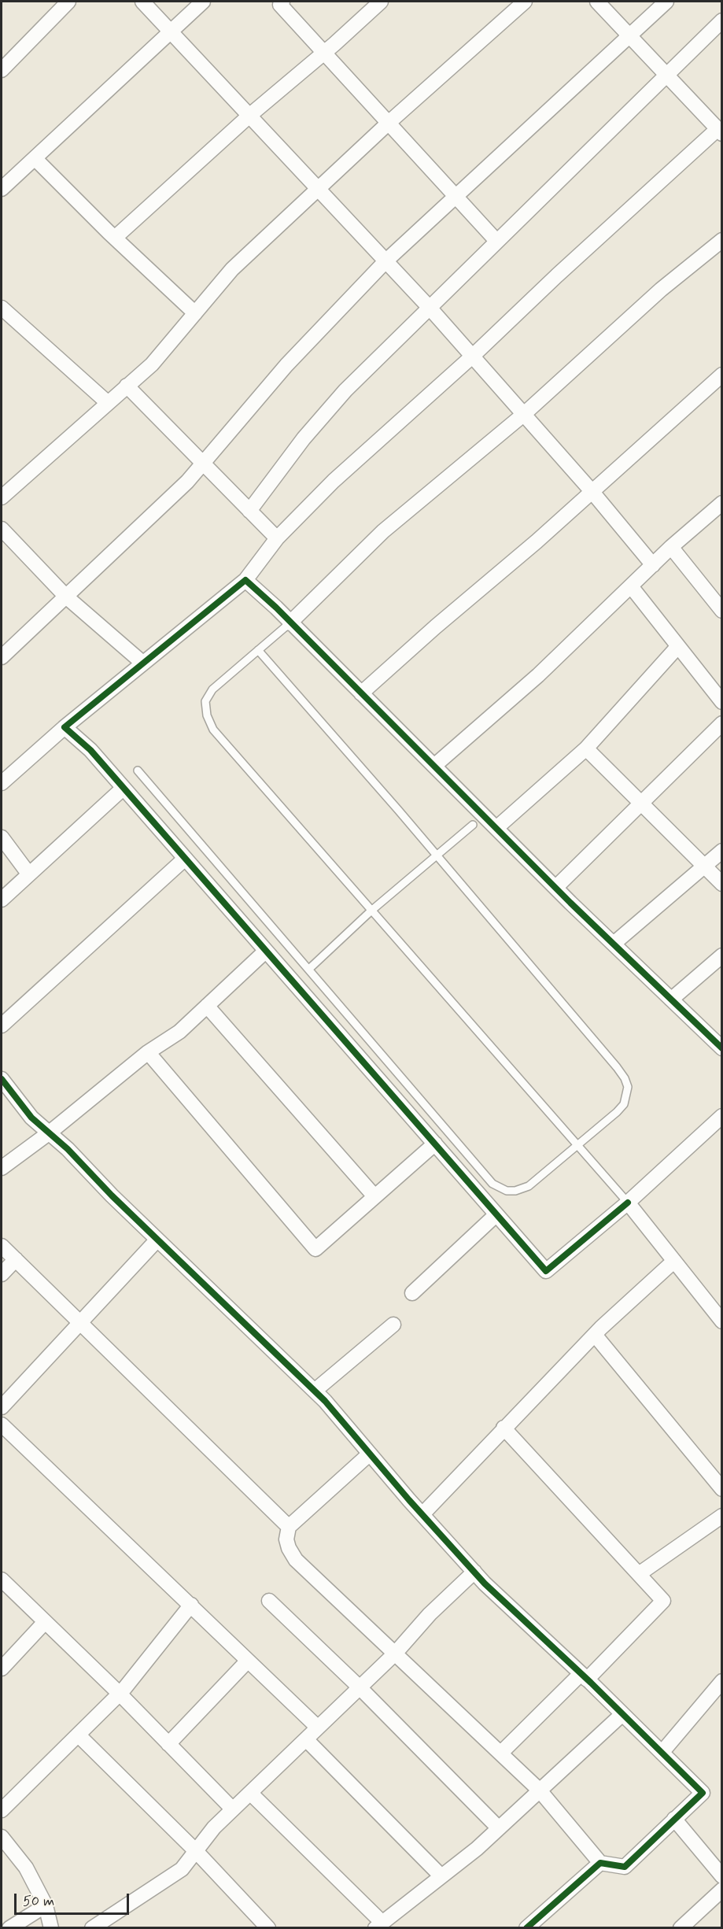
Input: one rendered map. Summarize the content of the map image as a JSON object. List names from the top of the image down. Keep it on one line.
{"scale_bar":"50 m"}
